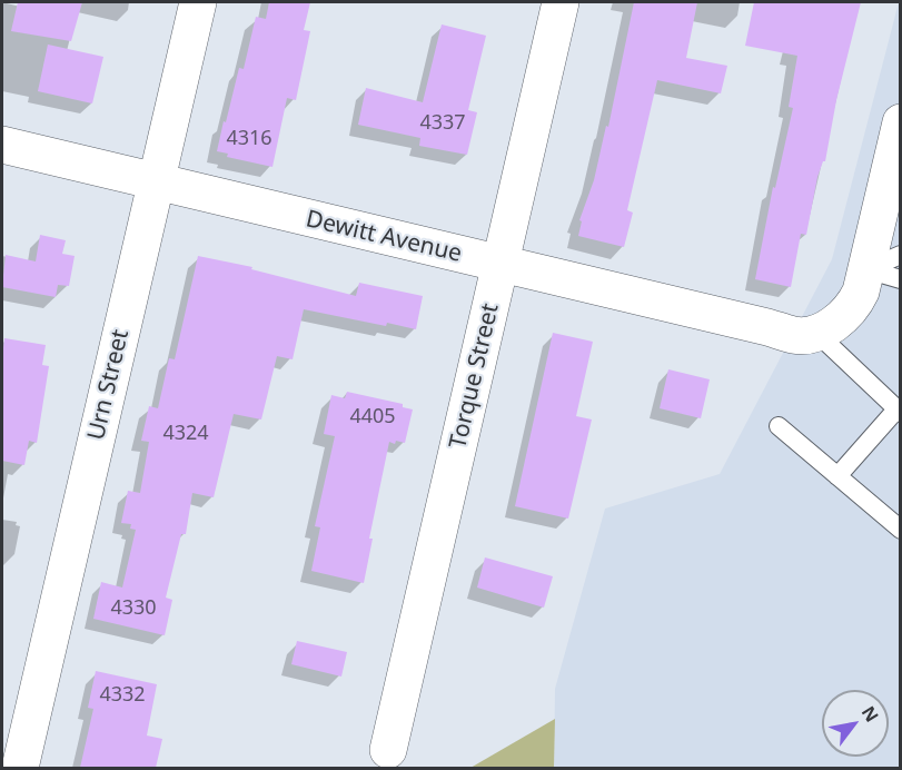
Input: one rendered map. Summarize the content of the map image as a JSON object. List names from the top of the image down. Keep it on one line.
{"streets":{"street":["Dewitt Avenue","Torque Street","Urn Street"]},"crossings":[["Dewitt Avenue","Torque Street"],["Dewitt Avenue","Urn Street"]],"house_numbers":["4337","4316","4405","4324","4330","4332"],"north":"top right"}
